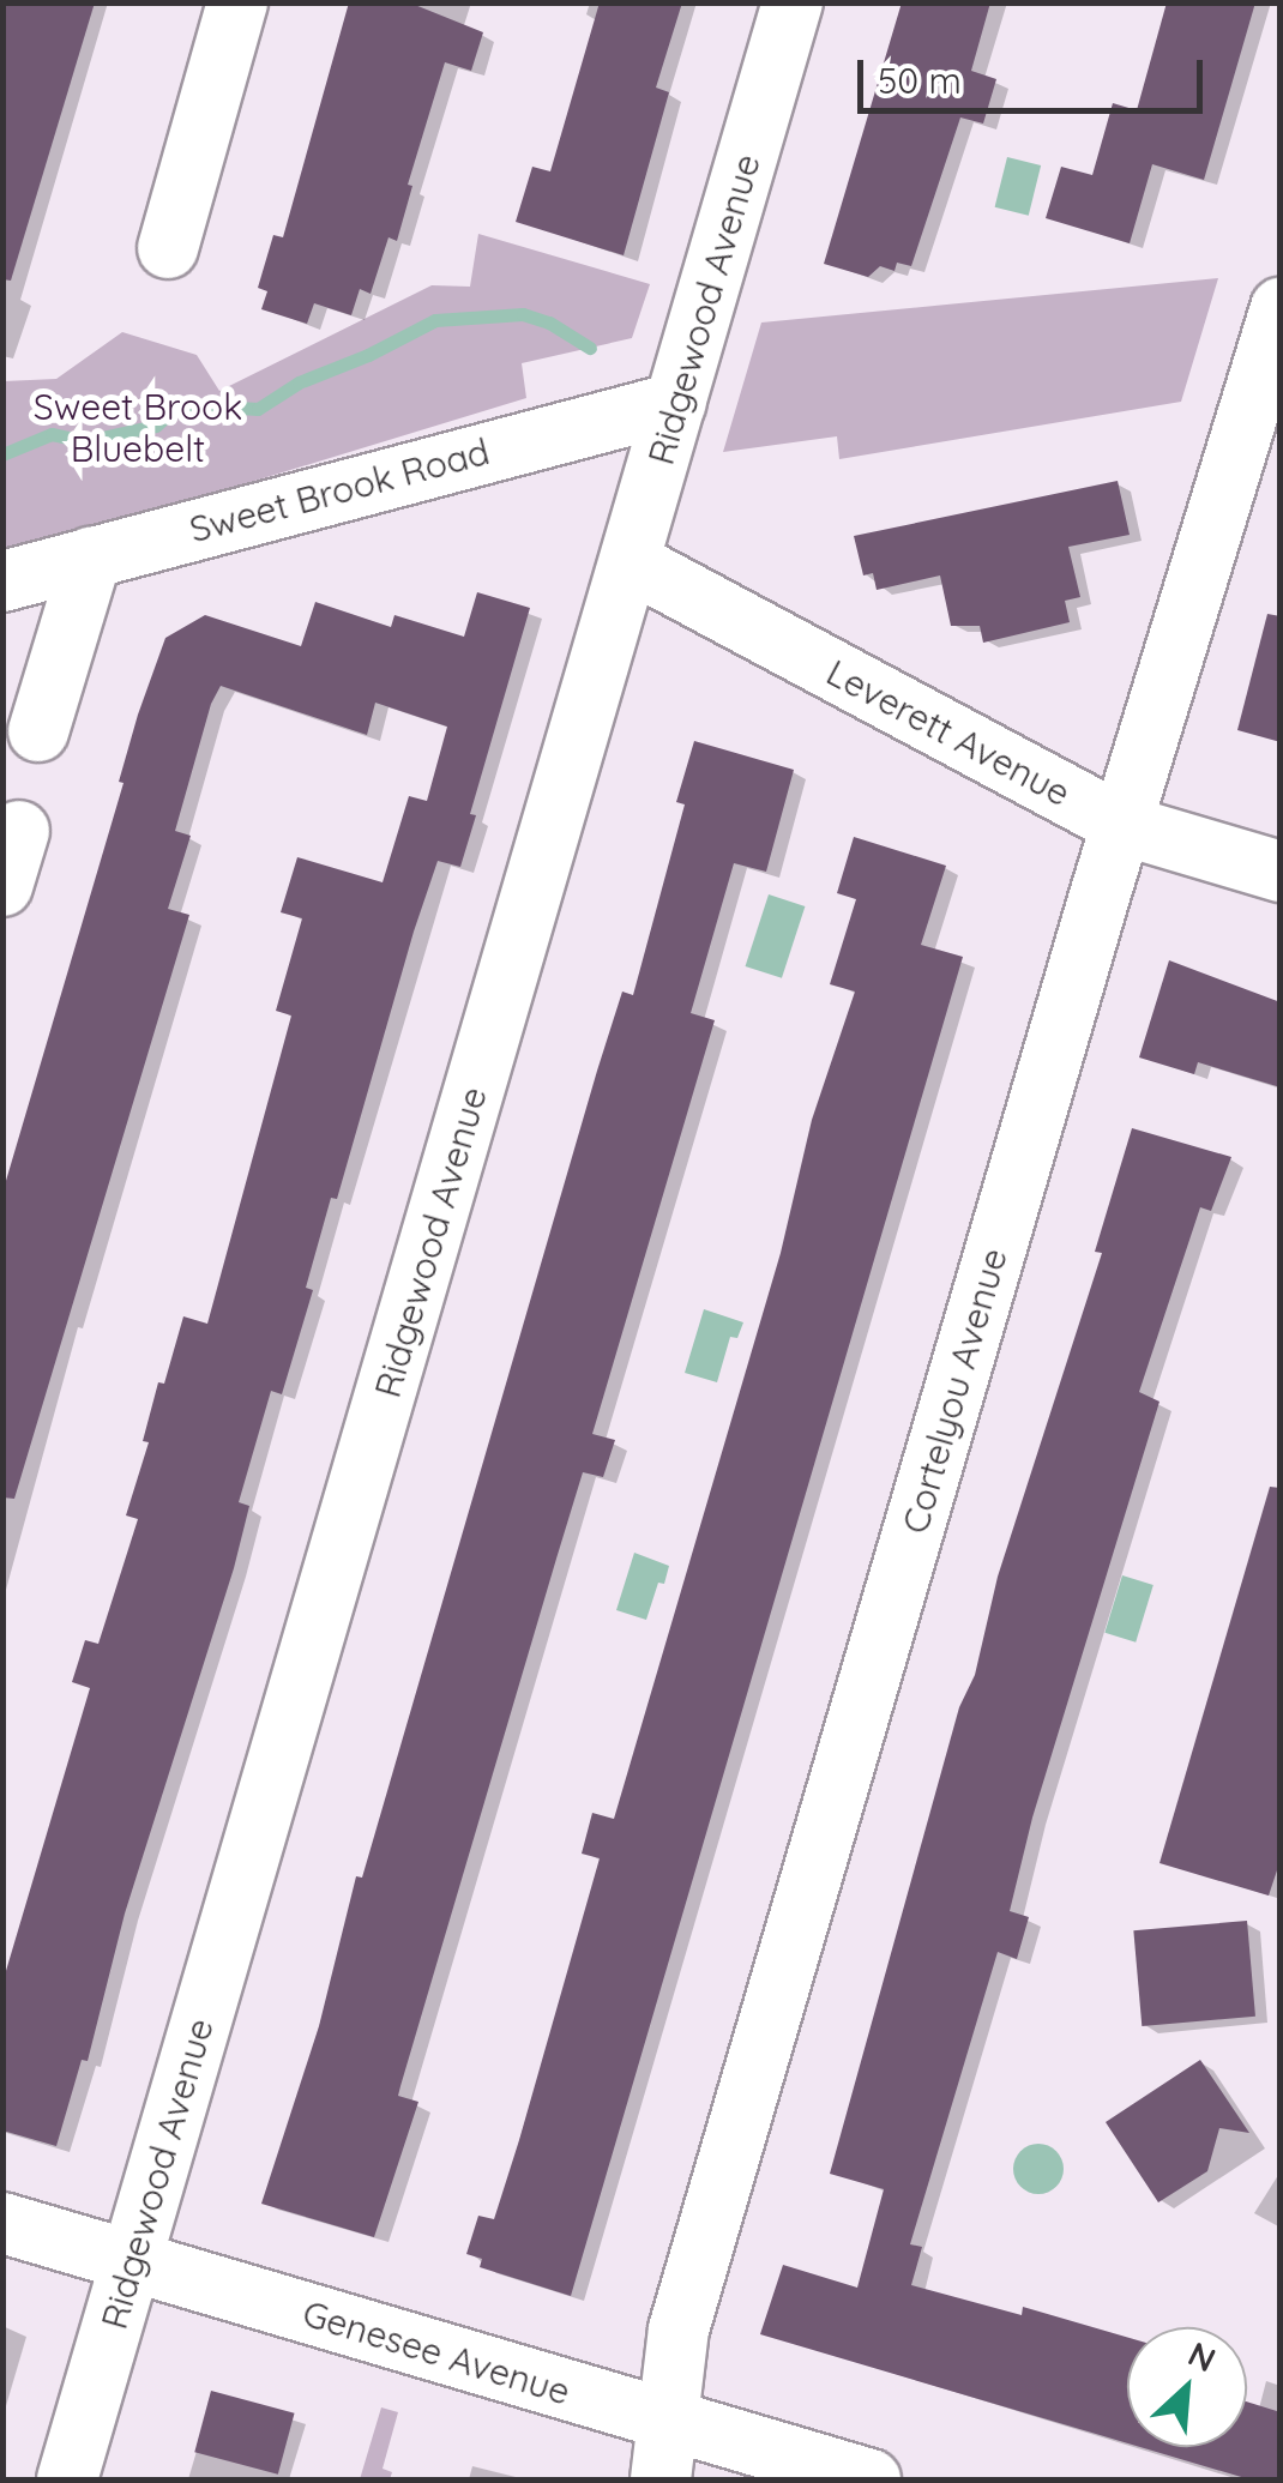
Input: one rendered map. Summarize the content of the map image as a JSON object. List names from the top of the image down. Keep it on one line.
{"streets":{"street":["Ridgewood Avenue","Sweet Brook Road","Leverett Avenue","Cortelyou Avenue","Genesee Avenue"]},"crossings":[["Ridgewood Avenue","Sweet Brook Road"],["Ridgewood Avenue","Leverett Avenue"],["Ridgewood Avenue","Genesee Avenue"],["Leverett Avenue","Cortelyou Avenue"],["Cortelyou Avenue","Genesee Avenue"]],"parks":["Sweet Brook Bluebelt"],"scale_bar":"50 m","north":"top right"}
